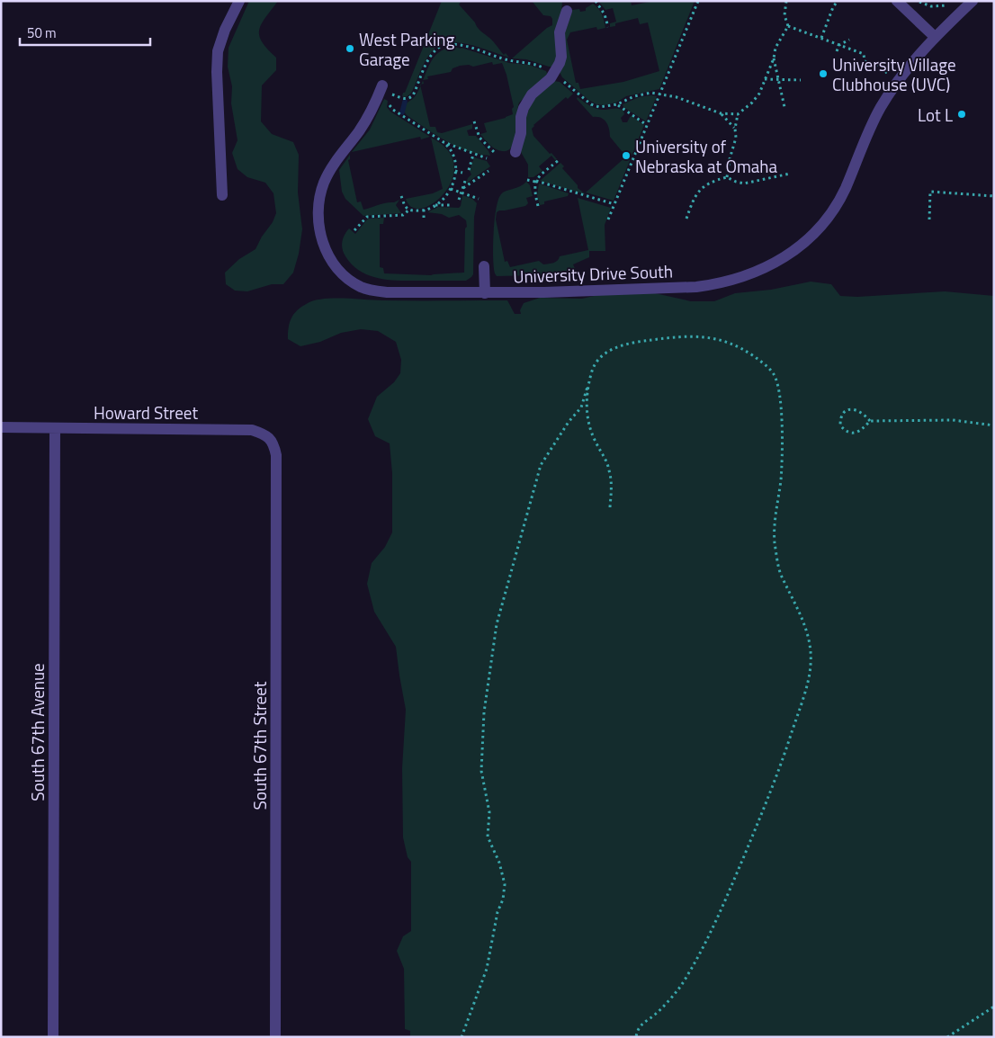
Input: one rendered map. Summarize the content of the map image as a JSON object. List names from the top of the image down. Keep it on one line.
{"streets":{"street":["University Drive South","Howard Street","South 67th Avenue","South 67th Street"]},"crossings":[["Howard Street","South 67th Avenue"],["Howard Street","South 67th Street"]],"places":["West Parking Garage","University Village Clubhouse (UVC)","Lot L","University of Nebraska at Omaha"],"scale_bar":"50 m"}
